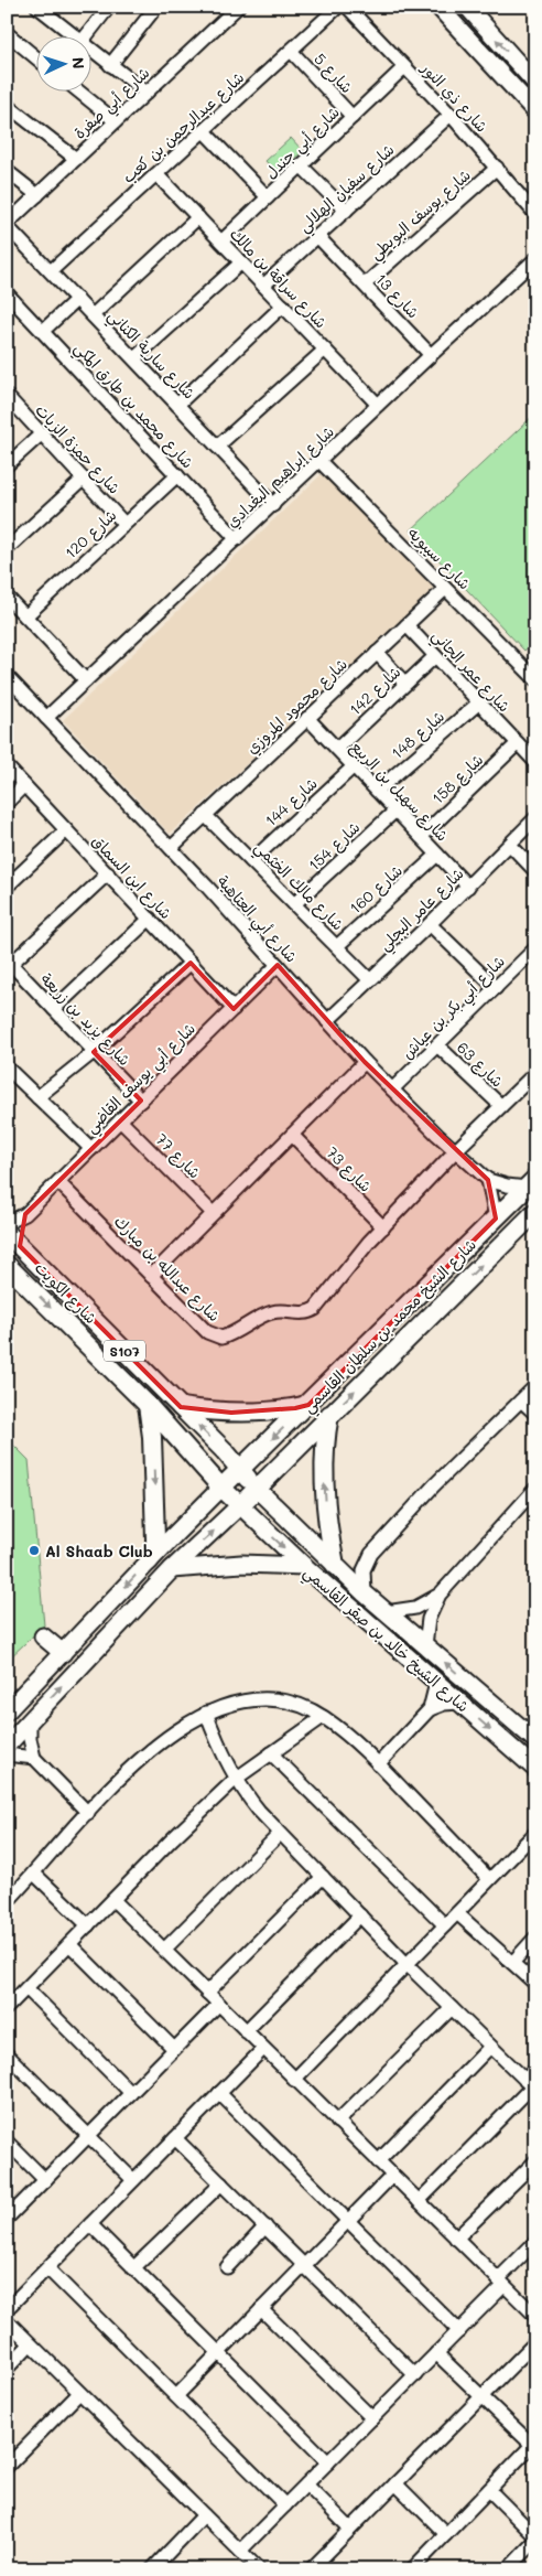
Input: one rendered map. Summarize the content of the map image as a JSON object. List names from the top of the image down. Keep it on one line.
{"streets":{"main road":["شارع الكويت","شارع الشيخ محمد بن سلطان القاسمي","S107","شارع الشيخ خالد بن صقر القاسمي"],"street":["شارع 5","شارع ذي النور","شارع أبي صفرة","شارع عبدالرحمن بن كعب","شارع أبي جندل","شارع سفيان الهلالي","شارع يوسف البويطي","شارع سراقة بن مالك","شارع 13","شارع سارية الكناني","شارع محمد بن طارق المكي","شارع حمزة الزيات","شارع إبراهيم البغدادي","شارع 120","شارع سيبويه","شارع عمر الجاني","شارع 142","شارع محمود المروزي","شارع 148","شارع 158","شارع سهيل بن الربيع","شارع 144","شارع 154","شارع ابن السماق","شارع مالك الخثمي","شارع 160","شارع عامر البجلي","شارع أبي العتاهية","شارع أبي بكر بن عياش","شارع يزيد بن زريعة","شارع 63","شارع أبي يوسف القاضي","شارع 77","شارع 73","شارع عبدالله بن مبارك"]},"crossings":[["شارع 5","شارع عبدالرحمن بن كعب"],["شارع 5","شارع أبي جندل"],["شارع ذي النور","شارع أبي جندل"],["شارع ذي النور","شارع سفيان الهلالي"],["شارع ذي النور","شارع يوسف البويطي"],["شارع أبي صفرة","شارع سارية الكناني"],["شارع عبدالرحمن بن كعب","شارع سراقة بن مالك"],["شارع عبدالرحمن بن كعب","شارع سارية الكناني"],["شارع أبي جندل","شارع سراقة بن مالك"],["شارع سفيان الهلالي","شارع سراقة بن مالك"],["شارع سفيان الهلالي","شارع 13"],["شارع يوسف البويطي","شارع 13"],["شارع سراقة بن مالك","شارع إبراهيم البغدادي"],["شارع 13","شارع إبراهيم البغدادي"],["شارع سارية الكناني","شارع إبراهيم البغدادي"],["شارع محمد بن طارق المكي","شارع إبراهيم البغدادي"],["شارع محمد بن طارق المكي","شارع 120"],["شارع حمزة الزيات","شارع 120"],["شارع إبراهيم البغدادي","شارع سيبويه"],["شارع إبراهيم البغدادي","شارع أبي العتاهية"],["شارع سيبويه","شارع محمود المروزي"],["شارع عمر الجاني","شارع 142"],["شارع عمر الجاني","شارع محمود المروزي"],["شارع عمر الجاني","شارع 148"],["شارع عمر الجاني","شارع 158"],["شارع 142","شارع سهيل بن الربيع"],["شارع محمود المروزي","شارع سهيل بن الربيع"],["شارع محمود المروزي","شارع مالك الخثمي"],["شارع محمود المروزي","شارع أبي العتاهية"],["شارع 148","شارع سهيل بن الربيع"],["شارع 158","شارع سهيل بن الربيع"],["شارع سهيل بن الربيع","شارع 144"],["شارع سهيل بن الربيع","شارع 154"],["شارع سهيل بن الربيع","شارع 160"],["شارع سهيل بن الربيع","شارع عامر البجلي"],["شارع 144","شارع مالك الخثمي"],["شارع 154","شارع مالك الخثمي"],["شارع ابن السماق","شارع أبي يوسف القاضي"],["شارع مالك الخثمي","شارع 160"],["شارع مالك الخثمي","شارع عامر البجلي"],["شارع عامر البجلي","شارع أبي العتاهية"],["شارع أبي العتاهية","شارع أبي بكر بن عياش"],["شارع أبي العتاهية","شارع أبي يوسف القاضي"],["شارع أبي العتاهية","شارع عبدالله بن مبارك"],["شارع أبي بكر بن عياش","شارع 63"],["شارع يزيد بن زريعة","شارع أبي يوسف القاضي"],["شارع 63","شارع عبدالله بن مبارك"],["شارع أبي يوسف القاضي","شارع 77"],["شارع أبي يوسف القاضي","شارع عبدالله بن مبارك"],["شارع 73","شارع عبدالله بن مبارك"],["شارع الكويت","شارع الشيخ محمد بن سلطان القاسمي"],["شارع الكويت","شارع الشيخ خالد بن صقر القاسمي"],["شارع الشيخ محمد بن سلطان القاسمي","شارع الشيخ خالد بن صقر القاسمي"]],"places":["Al Shaab Club"],"north":"right"}
